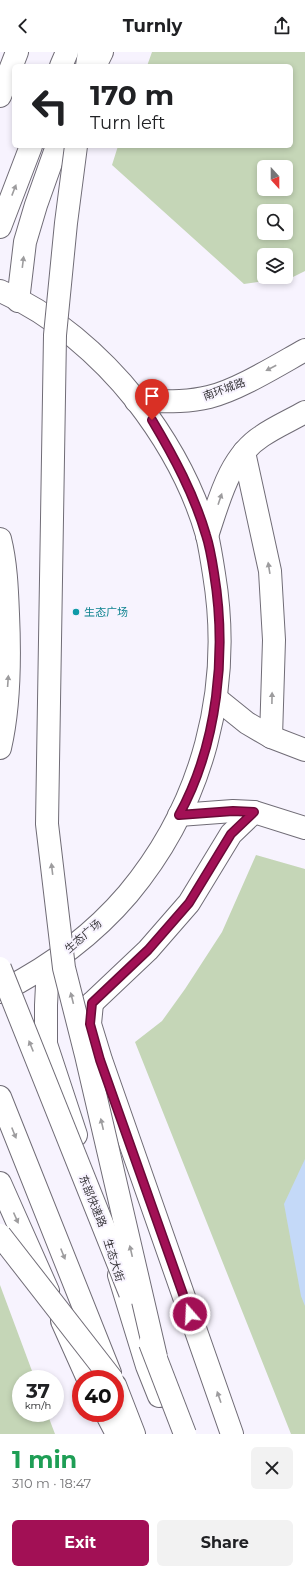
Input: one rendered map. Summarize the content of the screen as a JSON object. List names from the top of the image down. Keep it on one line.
{"streets":{"main road":["南环城路","生态广场","东部快速路","生态大街"]},"crossings":[["南环城路","生态广场"],["生态广场","生态大街"]],"places":["生态广场"],"north":"bottom","page":{"header":"Turnly","turn":["170 m","Turn left"],"speed":"37 km/h","limit":"40","heading":["1 min","310 m · 18:47"],"buttons":["Exit","Share"]}}
